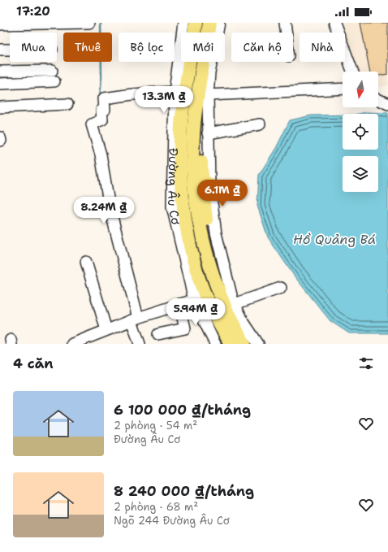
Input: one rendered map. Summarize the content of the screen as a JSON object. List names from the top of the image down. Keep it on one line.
{"streets":{"main road":["Đường Âu Cơ"]},"water":["Hồ Quảng Bá"],"north":"bottom","page":{"status":"17:20","chip":["Mua","Thuê","Bộ lọc","Mới","Căn hộ","Nhà"],"price":["13.3M ₫","6.1M ₫","8.24M ₫","5.94M ₫"],"heading":"4 căn","list":[{"name":"6 100 000 ₫/tháng","note":"2 phòng · 54 m² · Đường Âu Cơ"},{"name":"8 240 000 ₫/tháng","note":"2 phòng · 68 m² · Ngõ 244 Đường Âu Cơ"}]}}
